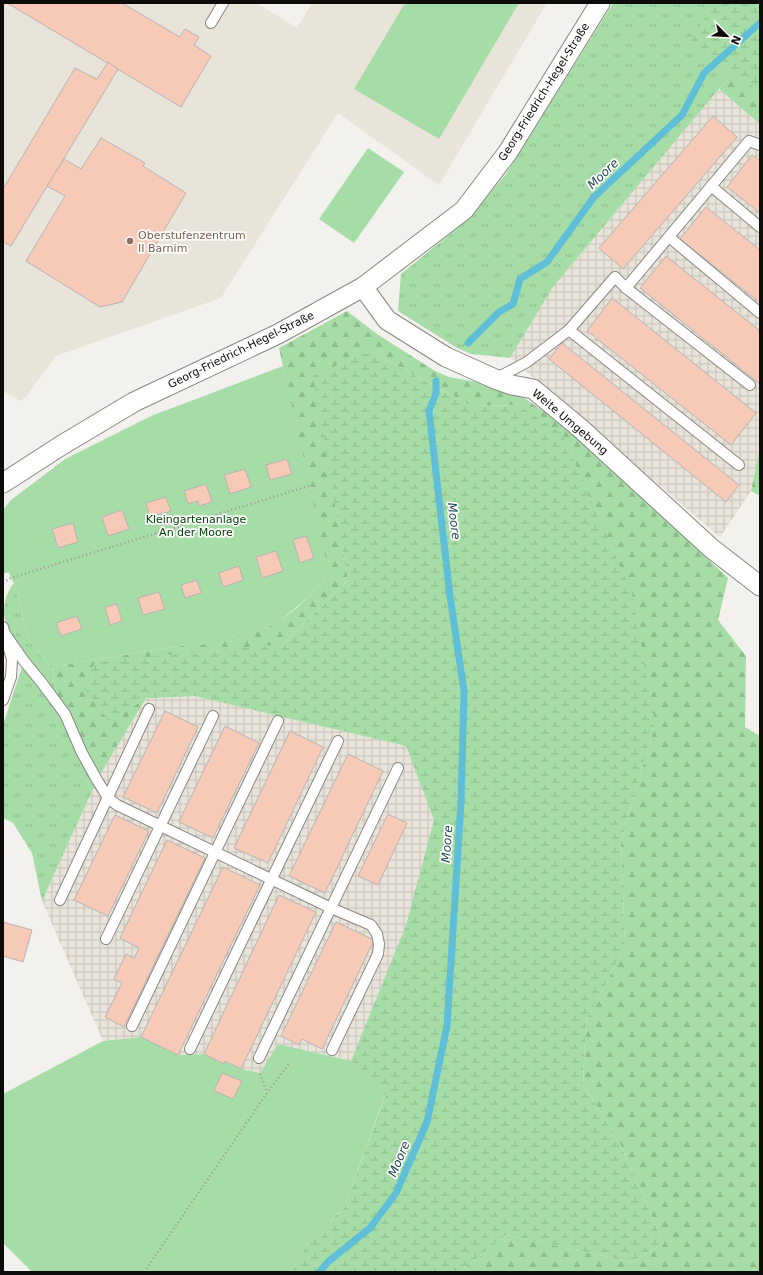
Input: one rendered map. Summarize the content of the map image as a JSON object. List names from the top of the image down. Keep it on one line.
{"streets":{"street":["Georg-Friedrich-Hegel-Straße","Weite Umgebung"]},"crossings":[["Georg-Friedrich-Hegel-Straße","Weite Umgebung"]],"water":["Moore"],"parks":["Kleingartenanlage An der Moore"],"places":["Oberstufenzentrum II Barnim"],"north":"bottom right"}
